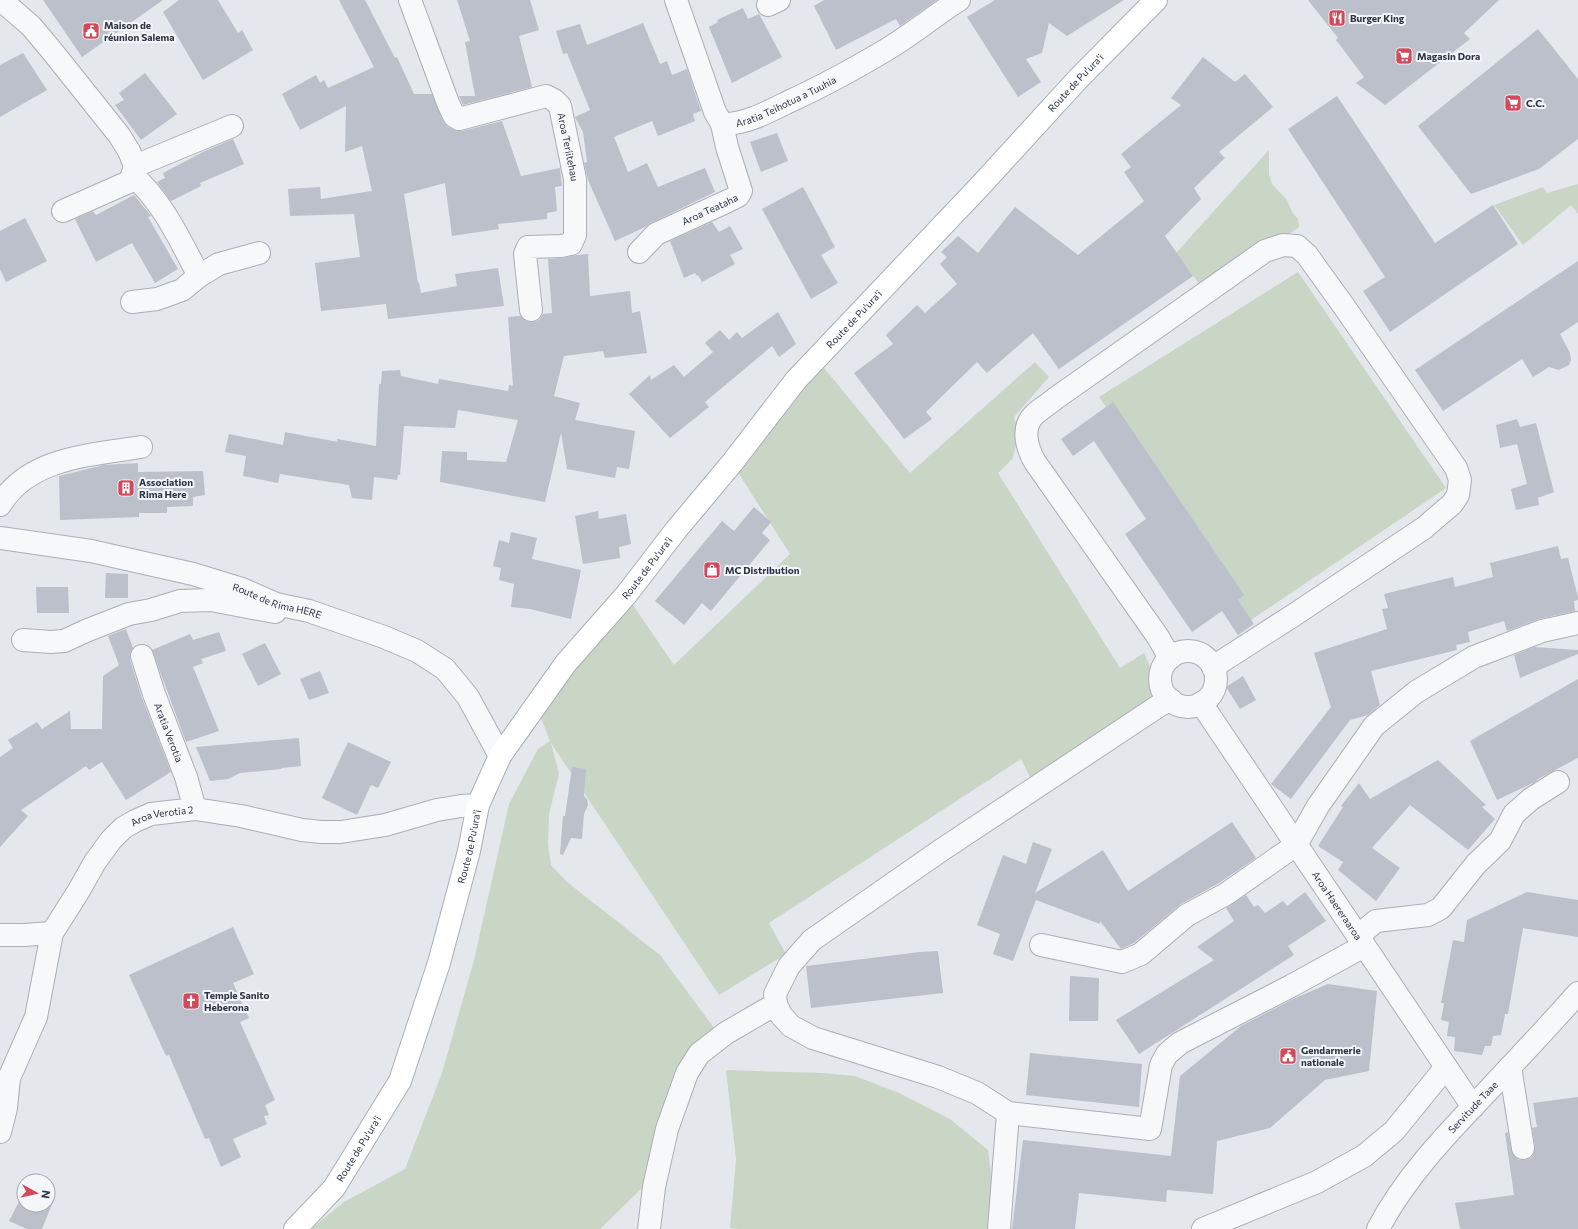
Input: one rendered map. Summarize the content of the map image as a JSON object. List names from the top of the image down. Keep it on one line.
{"streets":{"main road":["Route de Pu'ura'i"],"street":["Aratia Teihotua a Tuuhia","Aroa Teriitehau","Aroa Teataha","Route de Rima HERE","Aratia Verotia","Aroa Verotia 2","Aroa Haereraaroa","Servitude Taae"]},"crossings":[["Route de Pu'ura'i","Route de Rima HERE"],["Route de Pu'ura'i","Aroa Verotia 2"],["Aratia Teihotua a Tuuhia","Aroa Teataha"],["Aratia Verotia","Aroa Verotia 2"],["Aroa Haereraaroa","Servitude Taae"]],"places":{"restaurant":["Burger King"],"public building":["Maison de réunion Salema","Gendarmerie nationale"],"supermarket":["Magasin Dora","C.C."],"building":["Association Rima Here"],"shop":["MC Distribution"],"church":["Temple Sanito Heberona"]},"north":"right"}
